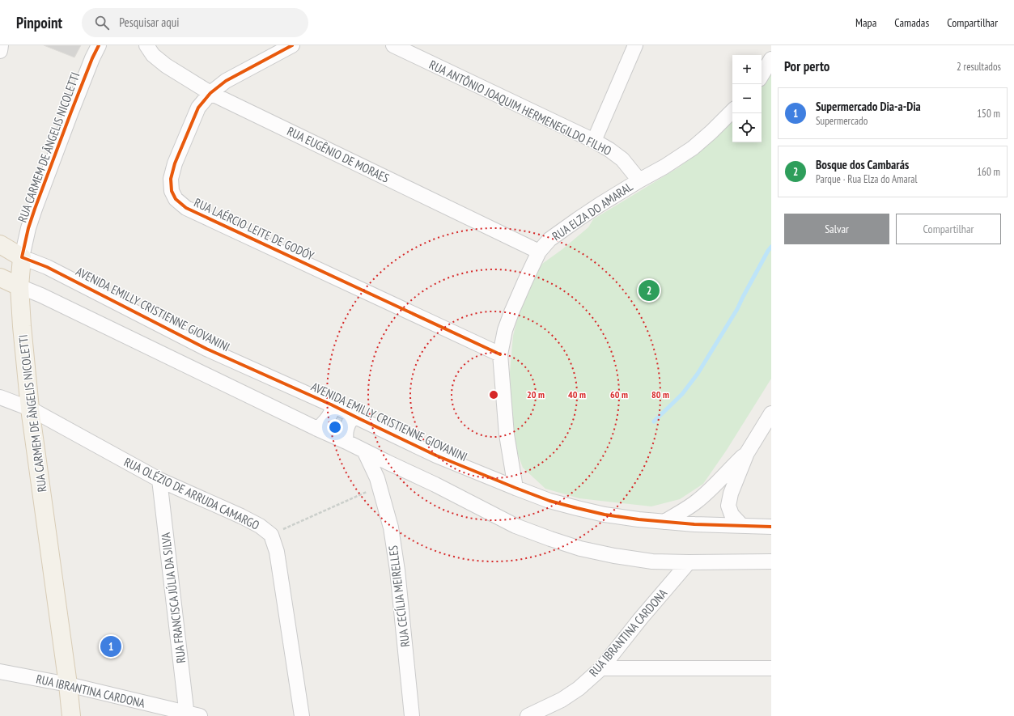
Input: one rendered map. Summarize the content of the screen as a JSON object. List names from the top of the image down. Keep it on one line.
{"streets":{"main road":["RUA CARMEM DE ÂNGELIS NICOLETTI","AVENIDA EMILLY CRISTIENNE GIOVANINI"],"street":["RUA ANTÔNIO JOAQUIM HERMENEGILDO FILHO","RUA EUGÊNIO DE MORAES","RUA ELZA DO AMARAL","RUA LAÉRCIO LEITE DE GODÓY","RUA OLÉZIO DE ARRUDA CAMARGO","RUA CECÍLIA MEIRELLES","RUA FRANCISCA JÚLIA DA SILVA","RUA IBRANTINA CARDONA"]},"crossings":[["RUA ANTÔNIO JOAQUIM HERMENEGILDO FILHO","RUA ELZA DO AMARAL"],["RUA CARMEM DE ÂNGELIS NICOLETTI","AVENIDA EMILLY CRISTIENNE GIOVANINI"],["RUA CARMEM DE ÂNGELIS NICOLETTI","RUA OLÉZIO DE ARRUDA CAMARGO"],["RUA CARMEM DE ÂNGELIS NICOLETTI","RUA IBRANTINA CARDONA"],["RUA EUGÊNIO DE MORAES","RUA ELZA DO AMARAL"],["RUA EUGÊNIO DE MORAES","RUA LAÉRCIO LEITE DE GODÓY"],["RUA ELZA DO AMARAL","RUA LAÉRCIO LEITE DE GODÓY"],["RUA ELZA DO AMARAL","AVENIDA EMILLY CRISTIENNE GIOVANINI"],["RUA OLÉZIO DE ARRUDA CAMARGO","RUA FRANCISCA JÚLIA DA SILVA"],["RUA FRANCISCA JÚLIA DA SILVA","RUA IBRANTINA CARDONA"]],"page":{"header":"Pinpoint","search":"Pesquisar aqui","nav":["Mapa","Camadas","Compartilhar"],"heading":["Por perto","2 resultados"],"map_buttons":["+","−"],"list":[{"mark":"1","name":"Supermercado Dia-a-Dia","note":"Supermercado","value":"150 m"},{"mark":"2","name":"Bosque dos Cambarás","note":"Parque · Rua Elza do Amaral","value":"160 m"}],"buttons":["Salvar","Compartilhar"],"pins":["2","1"]},"rings":["20 m","40 m","60 m","80 m"]}
